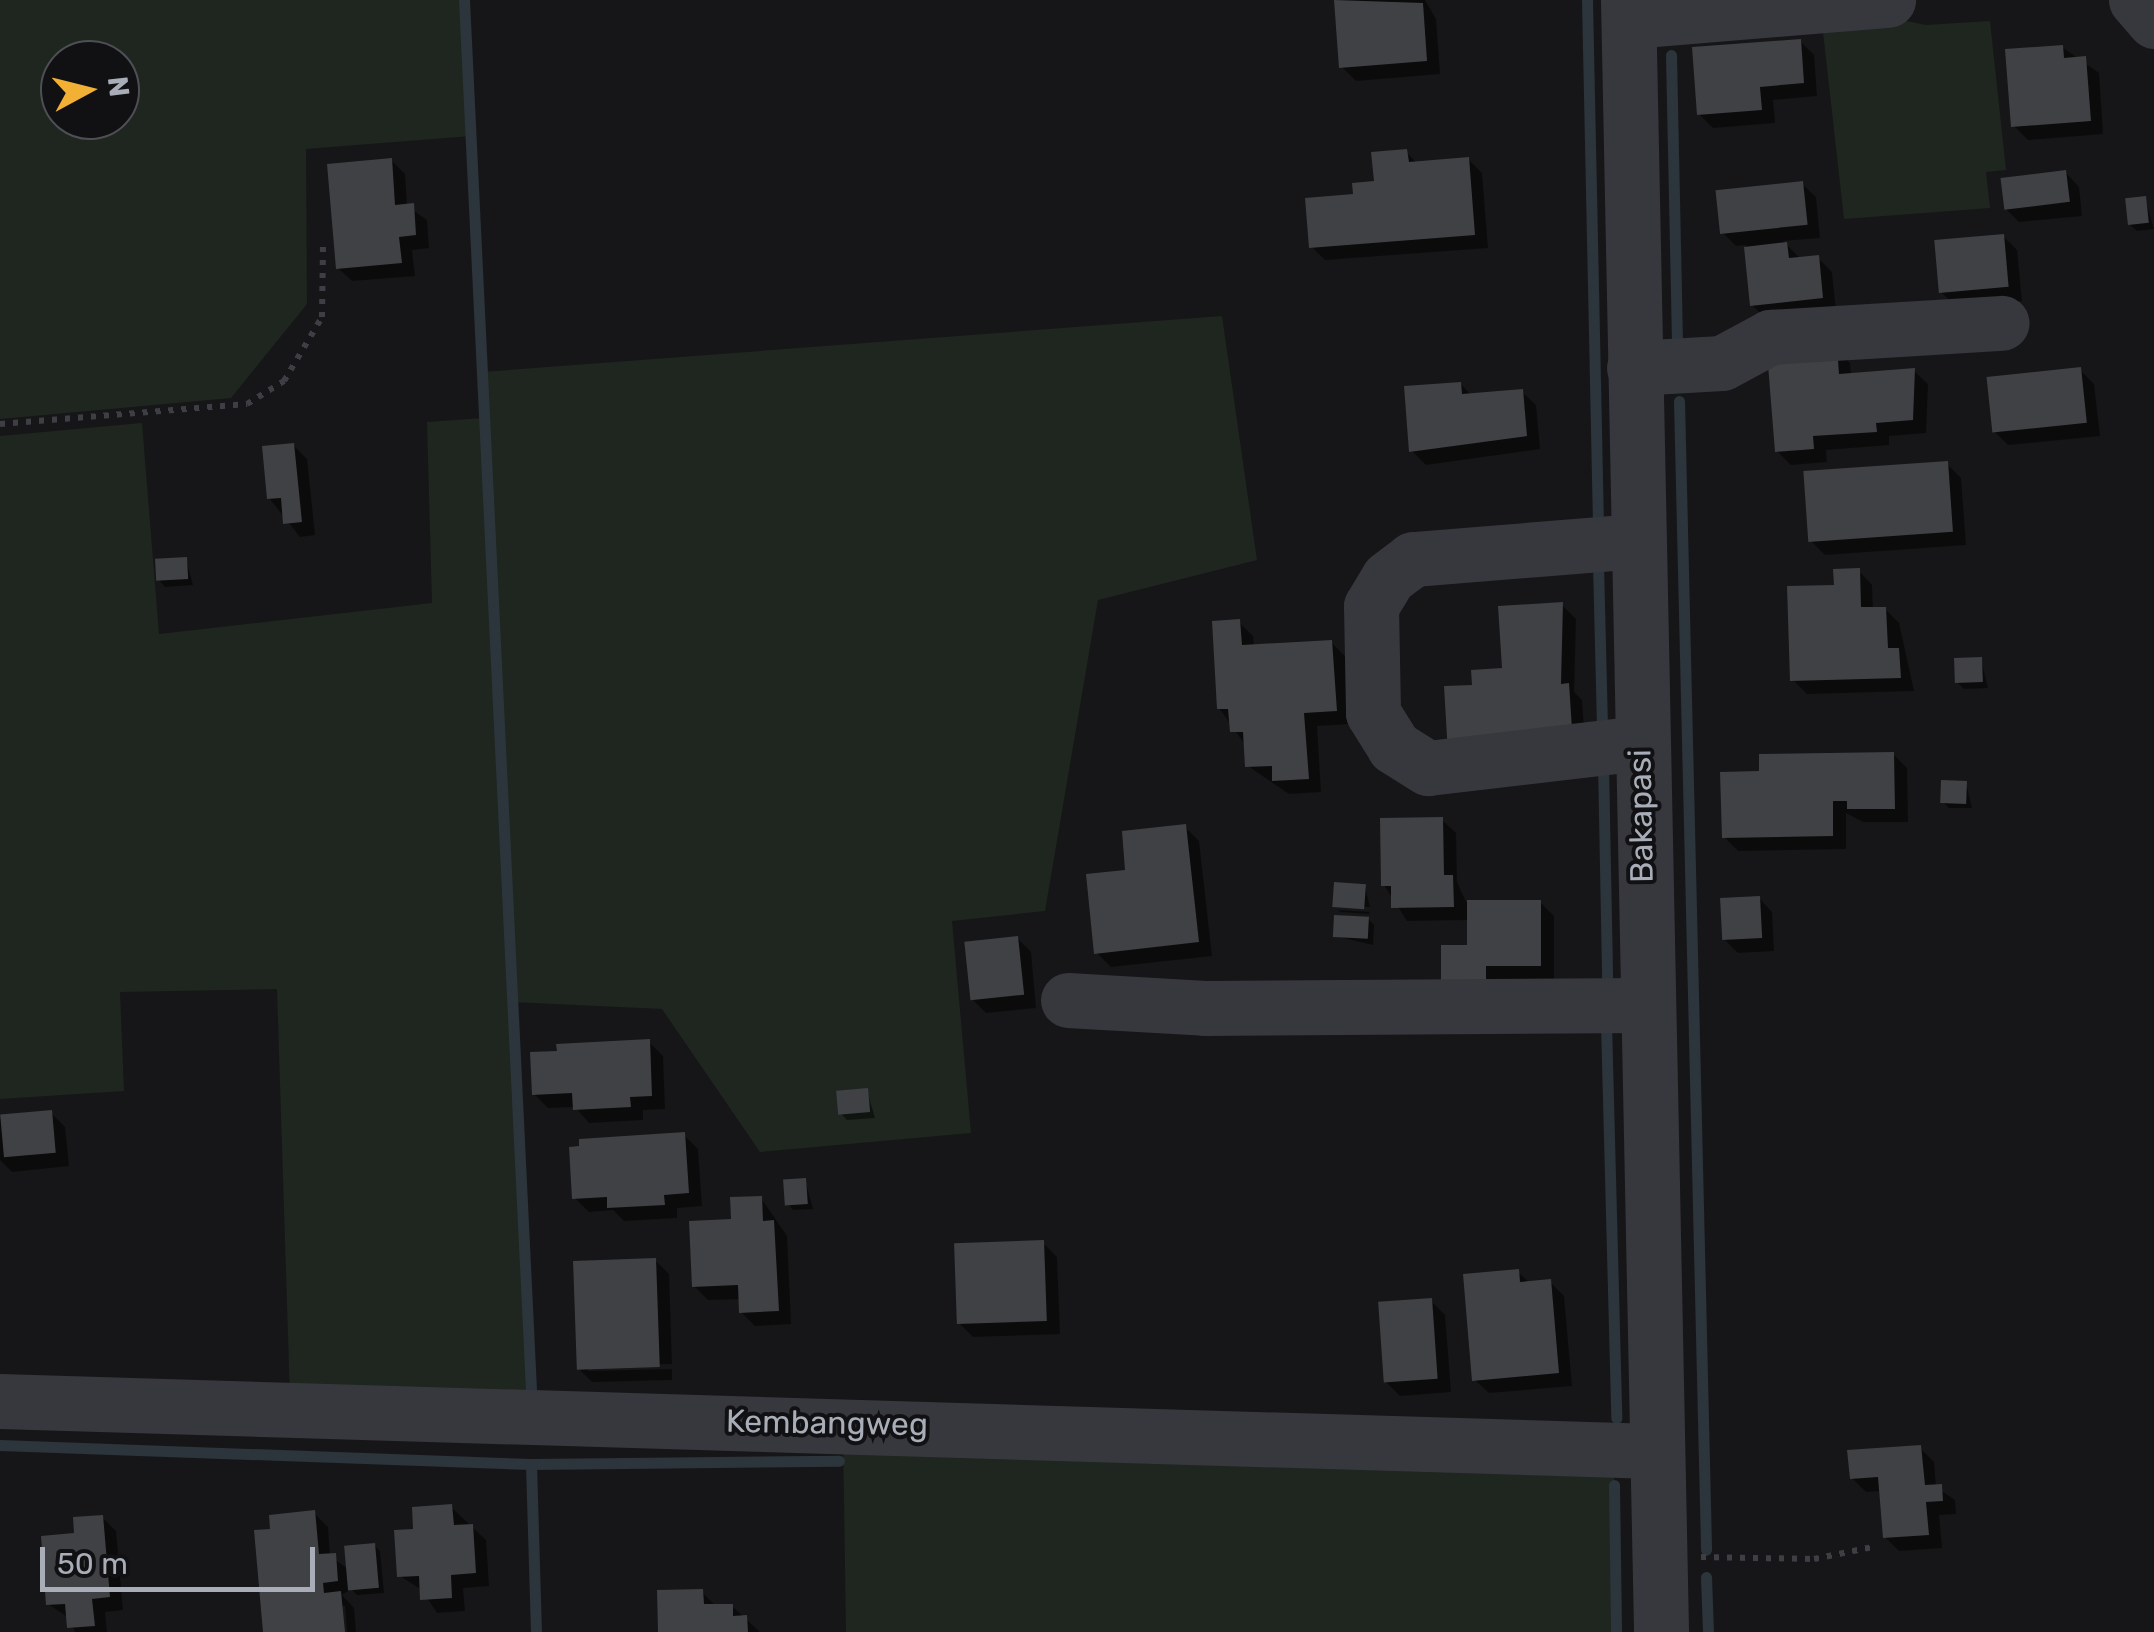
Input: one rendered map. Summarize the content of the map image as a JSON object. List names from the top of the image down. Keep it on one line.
{"streets":{"street":["Bakapasi","Kembangweg"]},"crossings":[["Bakapasi","Kembangweg"]],"scale_bar":"50 m","north":"right"}
